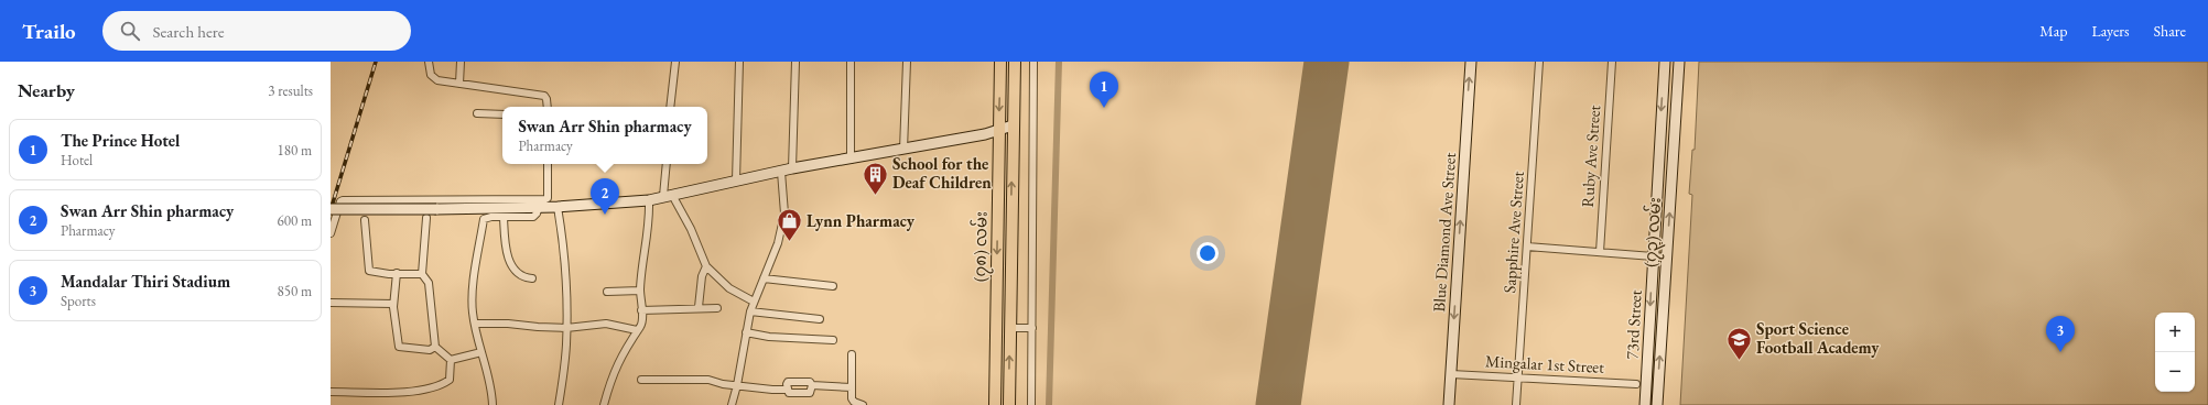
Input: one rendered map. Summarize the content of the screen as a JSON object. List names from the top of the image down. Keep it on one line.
{"streets":{"main road":["(၇၈) လမ်း"],"street":["Ruby Ave Street","Blue Diamond Ave Street","Sapphire Ave Street","(၇၃) လမ်း","73rd Street","Mingalar 1st Street"]},"crossings":[["Blue Diamond Ave Street","Mingalar 1st Street"],["Sapphire Ave Street","Mingalar 1st Street"]],"one_way":["(၇၃) လမ်း","73rd Street"],"places":{"building":["School for the Deaf Children"],"shop":["Lynn Pharmacy"],"school or university":["Sport Science Football Academy"]},"page":{"header":"Trailo","search":"Search here","nav":["Map","Layers","Share"],"heading":["Nearby","3 results"],"pins":["1","2","3"],"popup":["Swan Arr Shin pharmacy","Pharmacy"],"list":[{"mark":"1","name":"The Prince Hotel","note":"Hotel","value":"180 m"},{"mark":"2","name":"Swan Arr Shin pharmacy","note":"Pharmacy","value":"600 m"},{"mark":"3","name":"Mandalar Thiri Stadium","note":"Sports","value":"850 m"}],"map_buttons":["+","−"]}}
